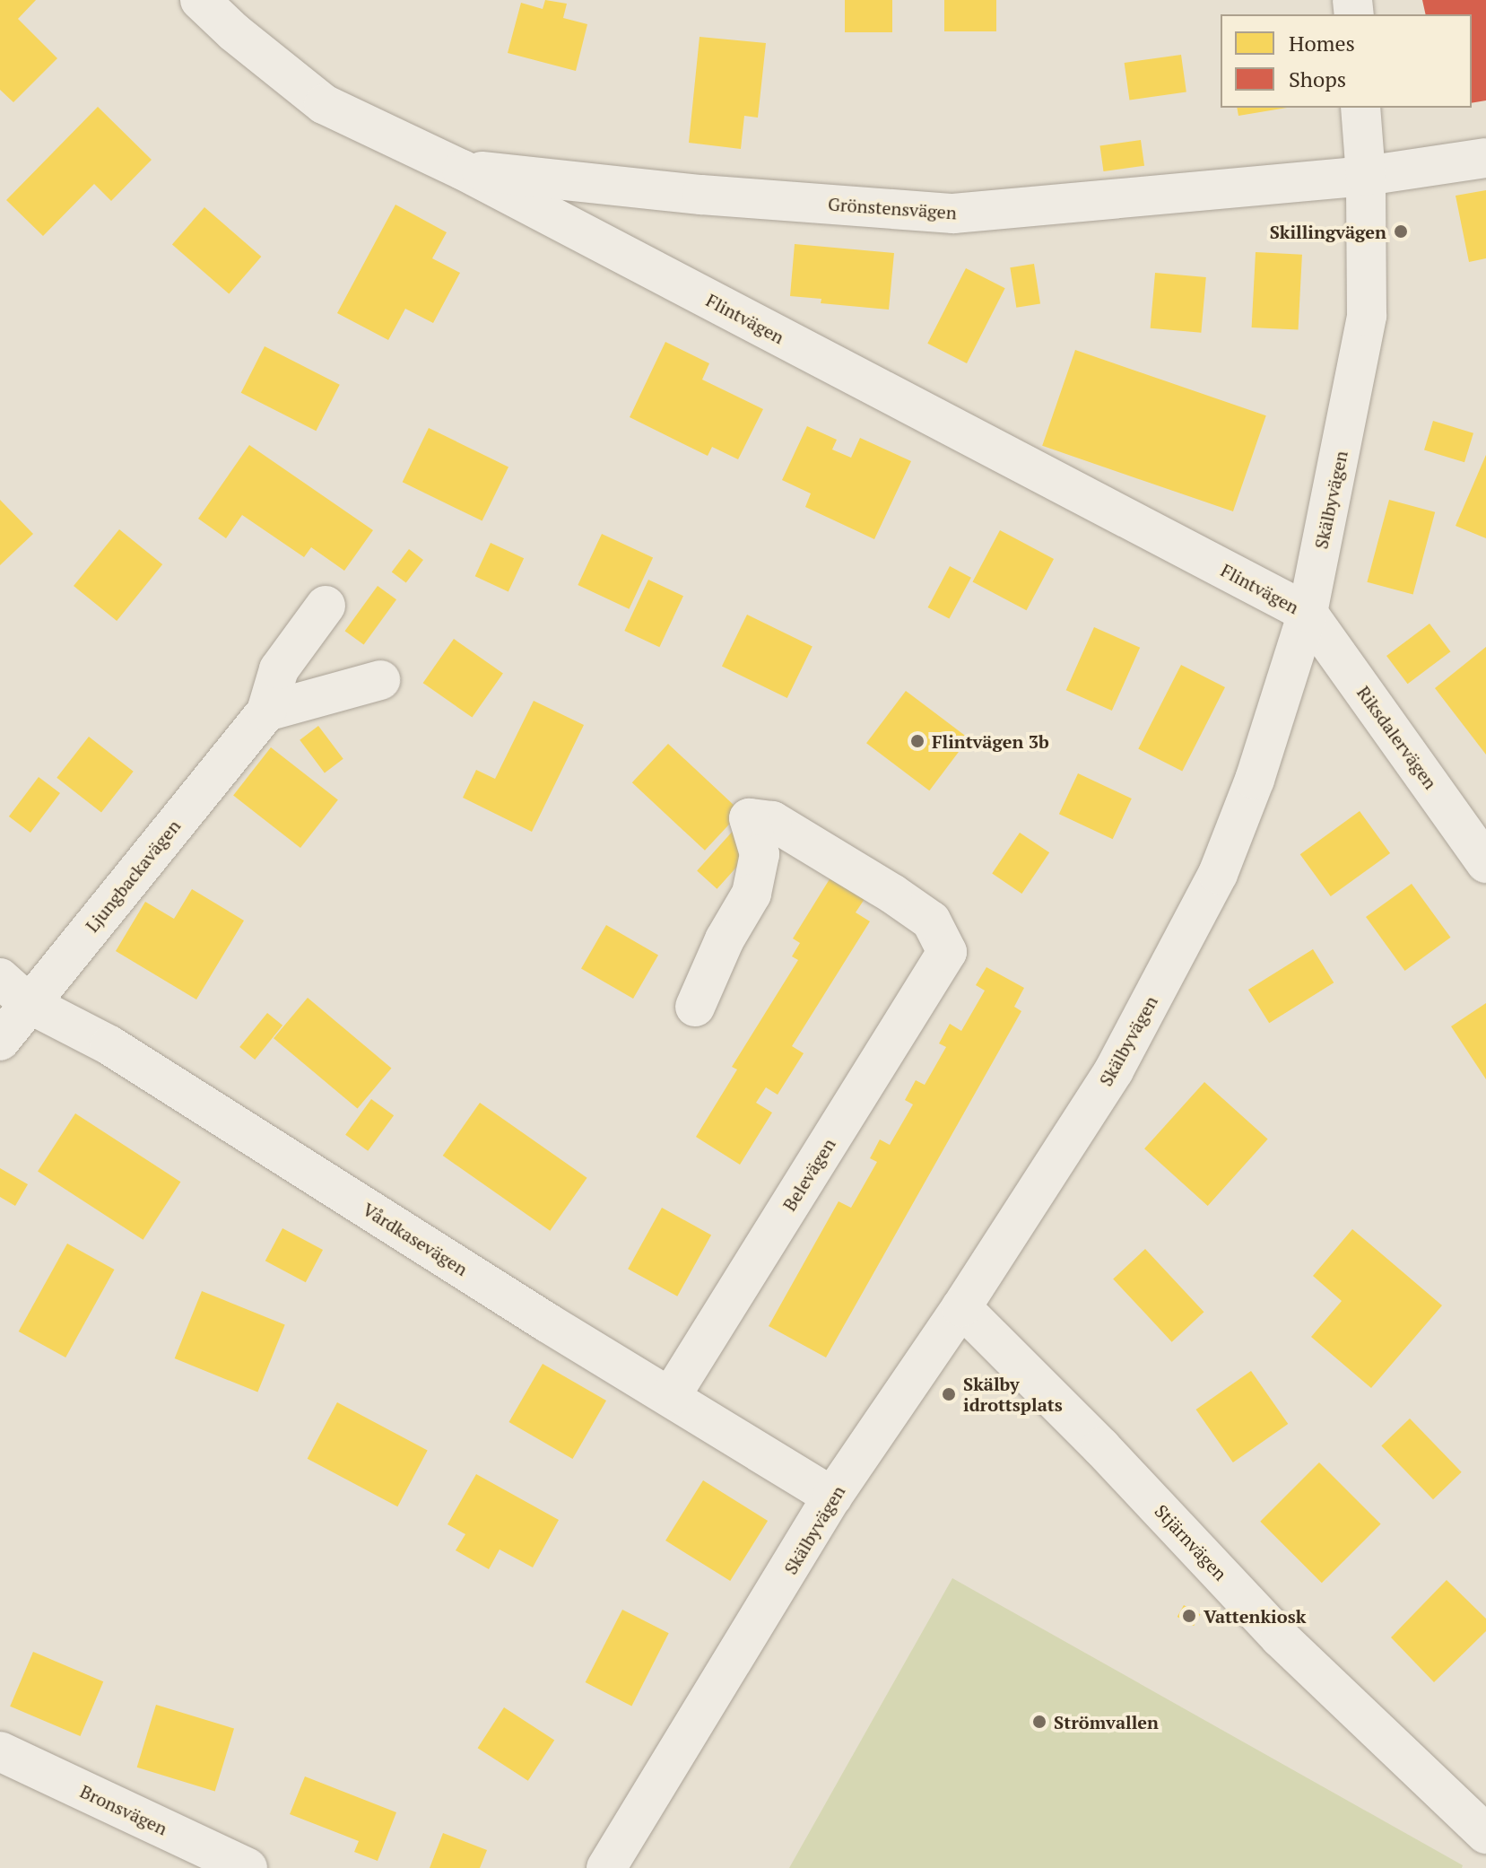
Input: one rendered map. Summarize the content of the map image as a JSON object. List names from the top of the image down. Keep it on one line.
{"streets":{"street":["Grönstensvägen","Flintvägen","Skälbyvägen","Riksdalervägen","Ljungbackavägen","Belevägen","Vårdkasevägen","Stjärnvägen","Bronsvägen"]},"crossings":[["Grönstensvägen","Flintvägen"],["Grönstensvägen","Skälbyvägen"],["Flintvägen","Skälbyvägen"],["Flintvägen","Riksdalervägen"],["Skälbyvägen","Riksdalervägen"],["Skälbyvägen","Vårdkasevägen"],["Skälbyvägen","Stjärnvägen"],["Ljungbackavägen","Vårdkasevägen"],["Belevägen","Vårdkasevägen"]],"places":["Skillingvägen","Flintvägen 3b","Skälby idrottsplats","Vattenkiosk","Strömvallen"],"legend":["Homes","Shops"]}
